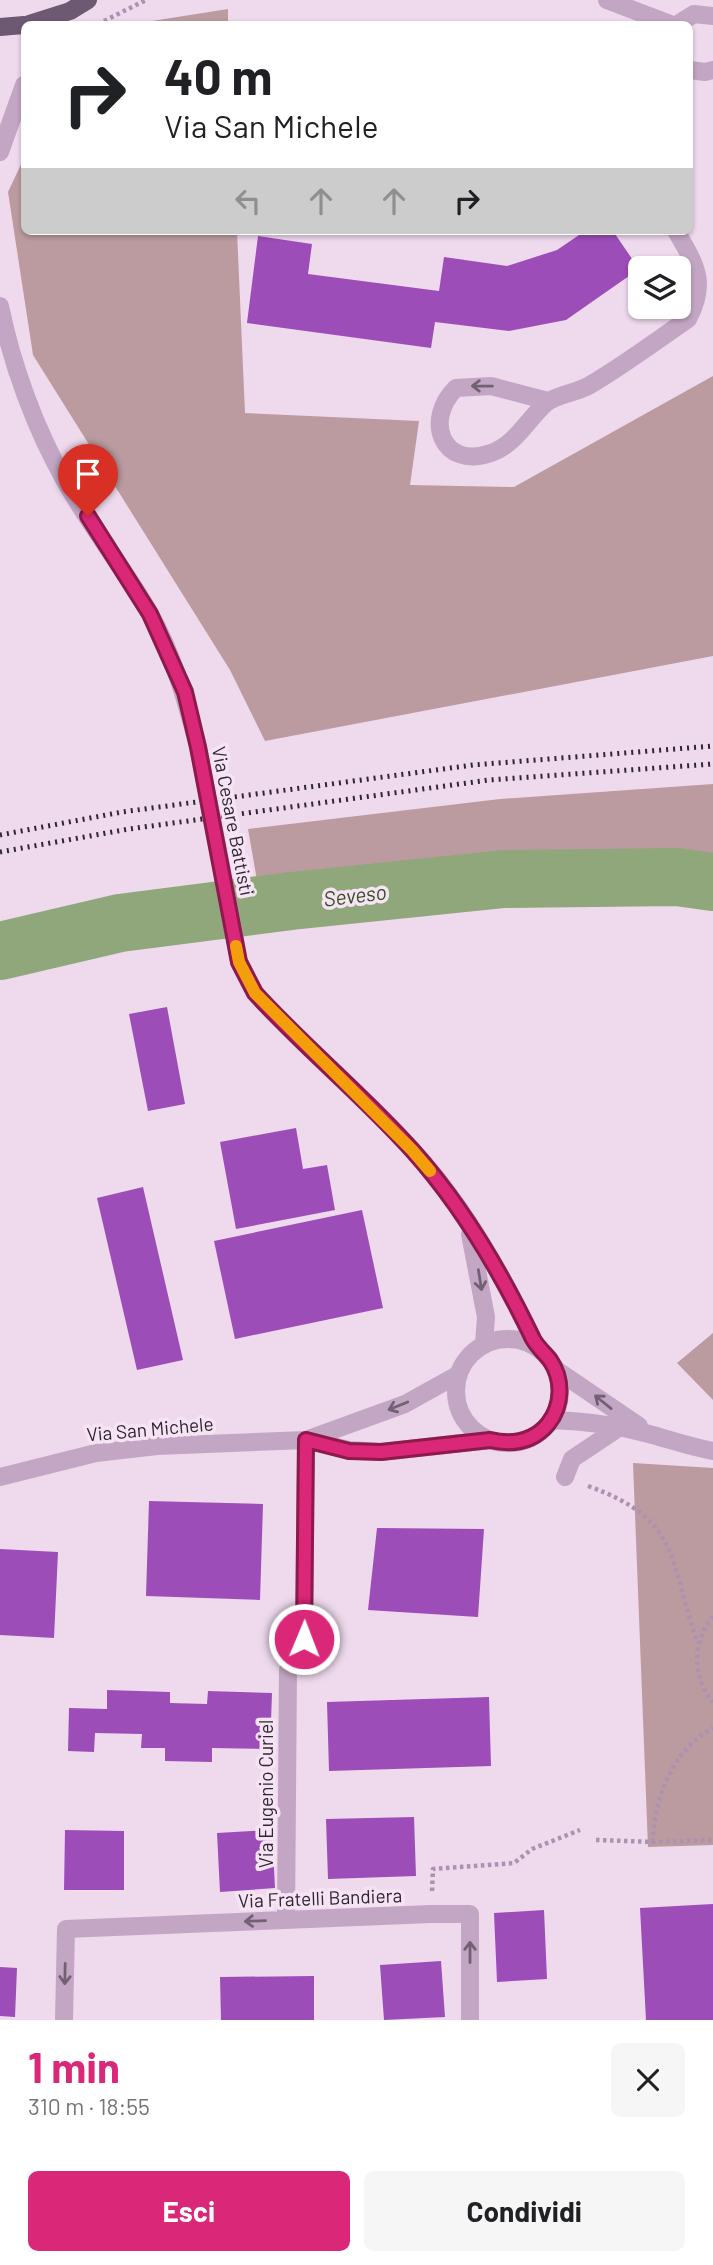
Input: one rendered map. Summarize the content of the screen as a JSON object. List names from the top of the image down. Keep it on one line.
{"streets":{"street":["Via Cesare Battisti","Via San Michele","Via Eugenio Curiel","Via Fratelli Bandiera"]},"crossings":[["Via Cesare Battisti","Via San Michele"],["Via Eugenio Curiel","Via Fratelli Bandiera"]],"water":["Seveso"],"page":{"turn":["40 m","Via San Michele"],"heading":["1 min","310 m · 18:55"],"buttons":["Esci","Condividi"]}}
